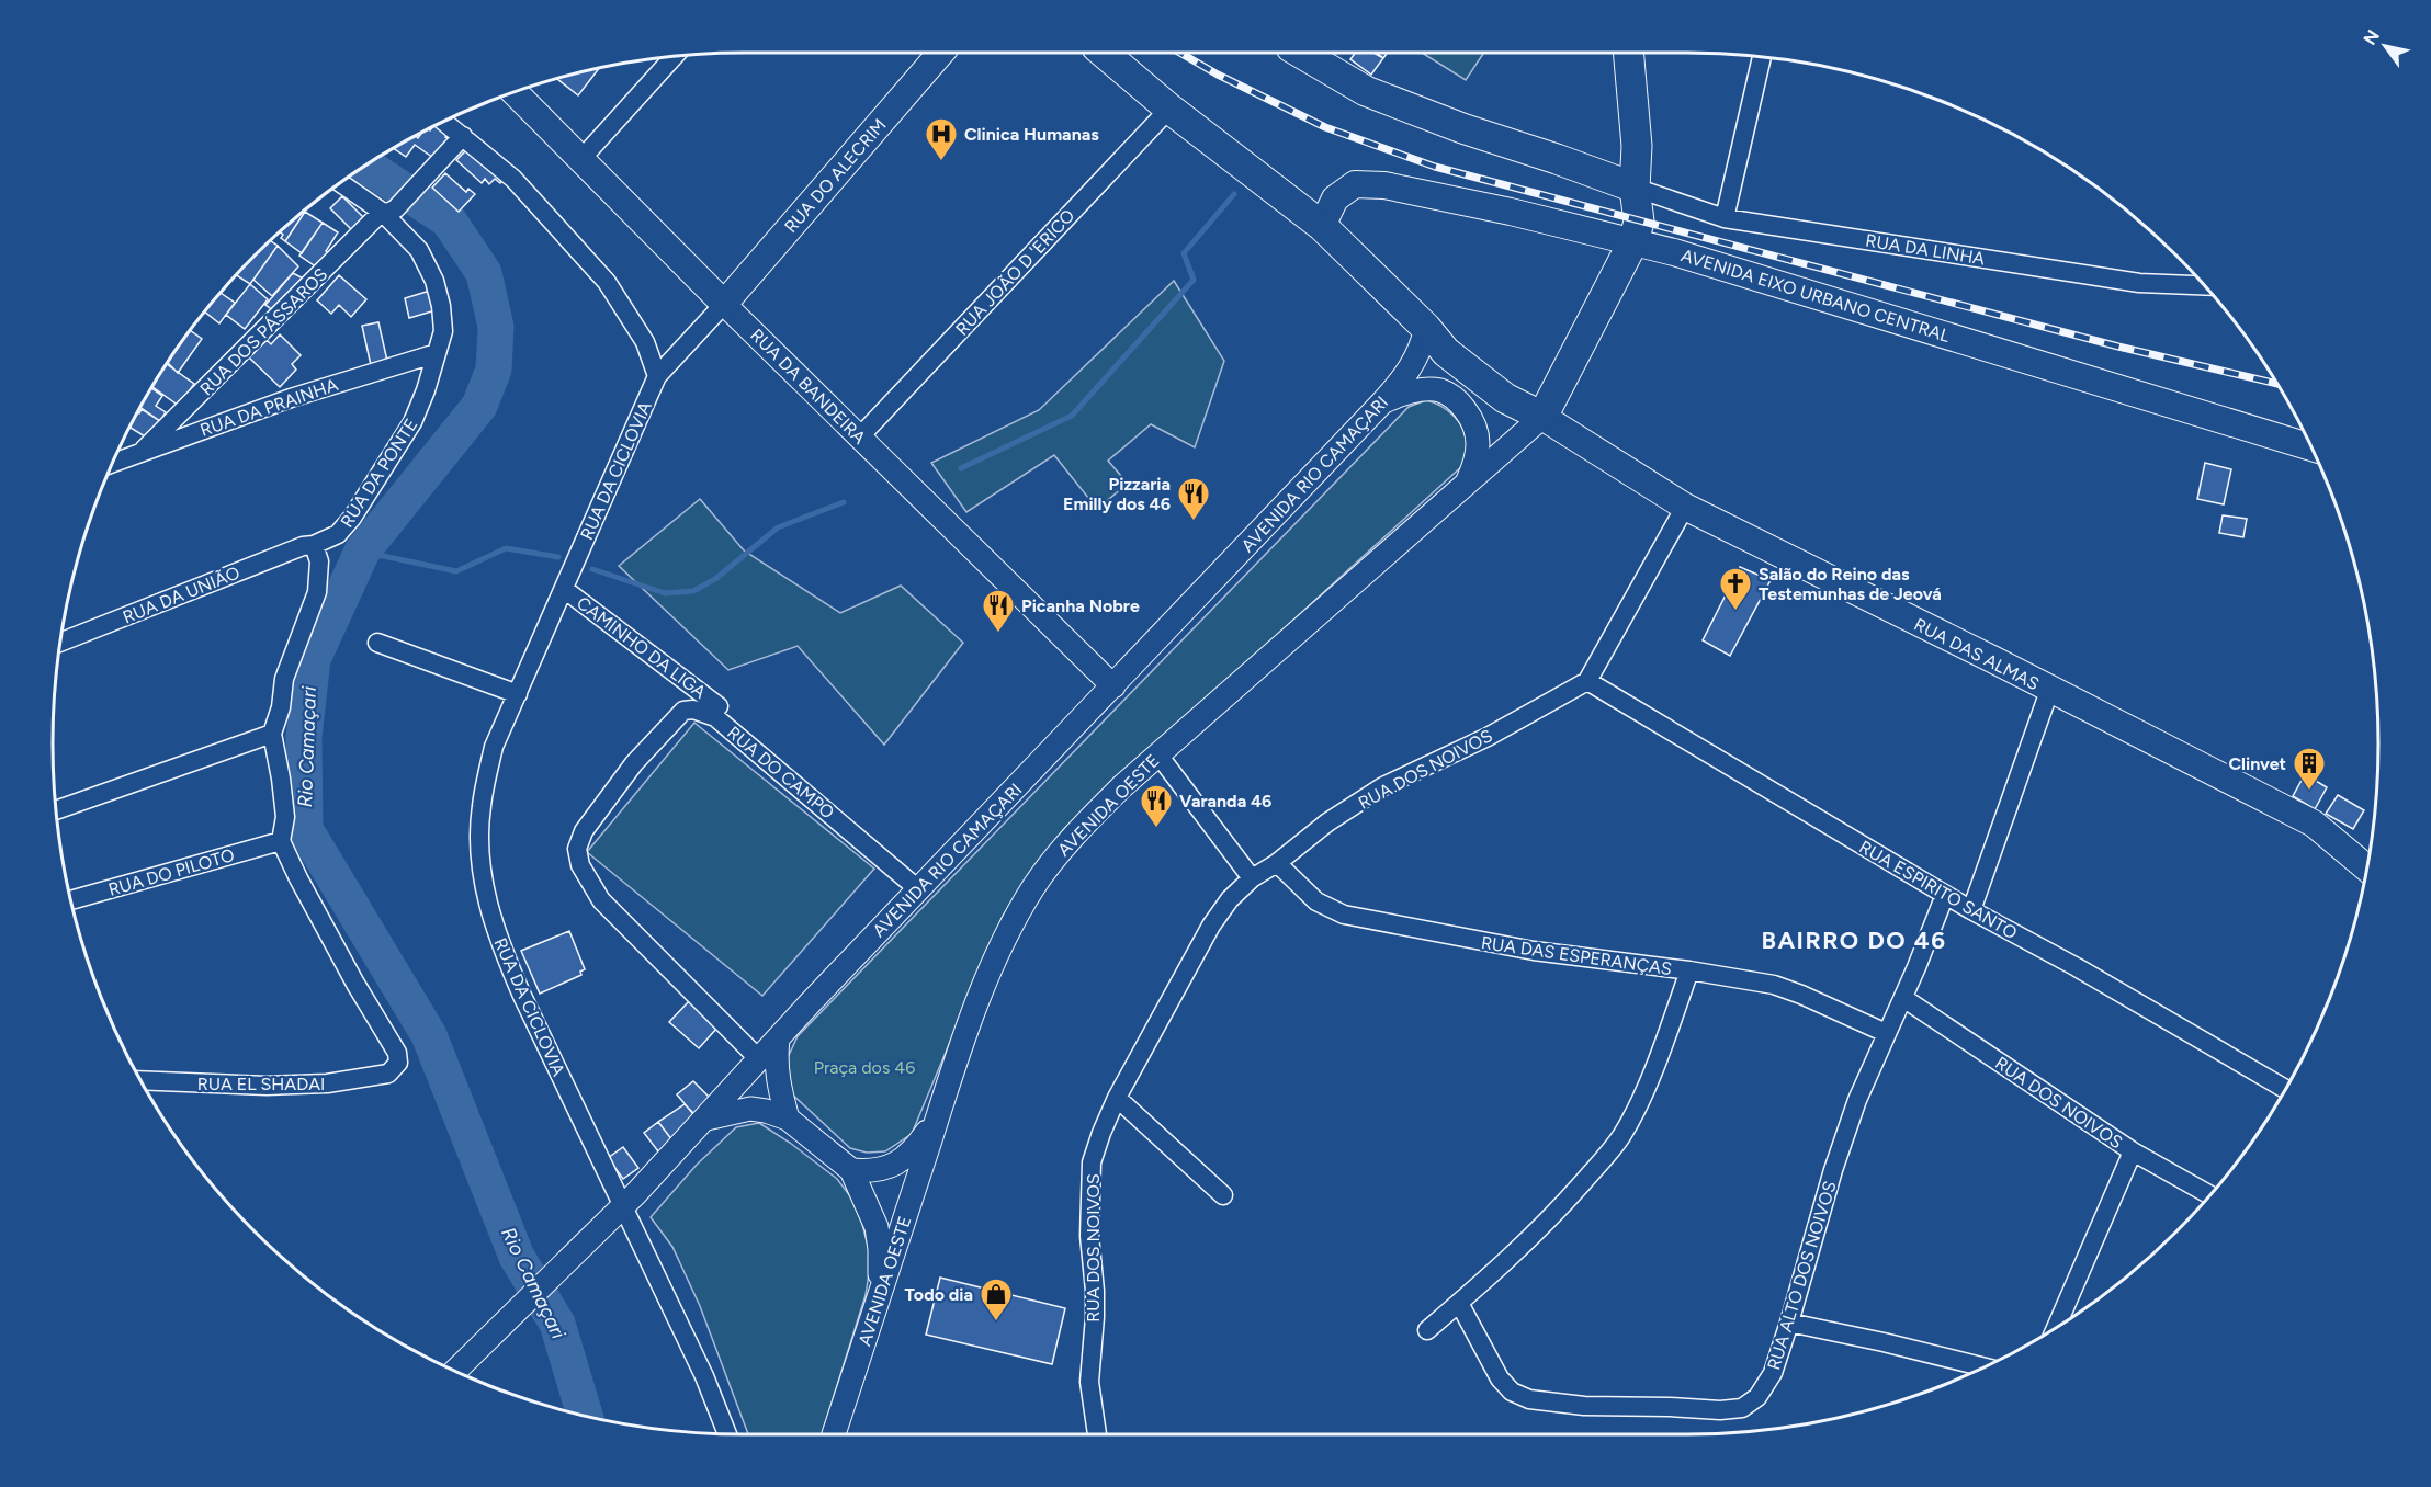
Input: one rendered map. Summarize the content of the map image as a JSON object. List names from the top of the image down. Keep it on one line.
{"streets":{"main road":["RUA DO ALECRIM","AVENIDA EIXO URBANO CENTRAL","RUA DA BANDEIRA","RUA DAS ALMAS"],"street":["RUA DA LINHA","RUA JOÃO D 'ERICO","RUA DOS PÁSSAROS","RUA DA PRAINHA","RUA DA CICLOVIA","RUA DA PONTE","AVENIDA RIO CAMAÇARI","RUA DA UNIÃO","CAMINHO DA LIGA","RUA DOS NOIVOS","RUA DO CAMPO","AVENIDA OESTE","RUA DO PILOTO","RUA ESPIRITO SANTO","RUA DAS ESPERANÇAS","RUA EL SHADAI","RUA ALTO DOS NOIVOS"]},"crossings":[["RUA DO ALECRIM","RUA DA BANDEIRA"],["RUA DO ALECRIM","RUA DA CICLOVIA"],["RUA JOÃO D 'ERICO","RUA DA BANDEIRA"],["RUA DOS PÁSSAROS","RUA DA PRAINHA"],["RUA DOS PÁSSAROS","RUA DA PONTE"],["RUA DA BANDEIRA","RUA DA CICLOVIA"],["RUA DA BANDEIRA","AVENIDA RIO CAMAÇARI"],["RUA DA PRAINHA","RUA DA PONTE"],["RUA DA CICLOVIA","AVENIDA RIO CAMAÇARI"],["RUA DA CICLOVIA","CAMINHO DA LIGA"],["RUA DA PONTE","RUA DA UNIÃO"],["AVENIDA RIO CAMAÇARI","RUA DO CAMPO"],["RUA DAS ALMAS","AVENIDA OESTE"],["RUA DOS NOIVOS","RUA ESPIRITO SANTO"],["RUA DOS NOIVOS","RUA DAS ESPERANÇAS"],["RUA DOS NOIVOS","RUA ALTO DOS NOIVOS"],["RUA DO PILOTO","RUA EL SHADAI"],["RUA ESPIRITO SANTO","RUA ALTO DOS NOIVOS"],["RUA DAS ESPERANÇAS","RUA ALTO DOS NOIVOS"]],"districts":["BAIRRO DO 46"],"water":["Rio Camaçari"],"parks":["Praça dos 46"],"places":{"hospital":["Clinica Humanas"],"restaurant":["Pizzaria Emilly dos 46","Picanha Nobre","Varanda 46"],"church":["Salão do Reino das Testemunhas de Jeová"],"building":["Clinvet"],"shop":["Todo dia"]},"north":"top left"}
